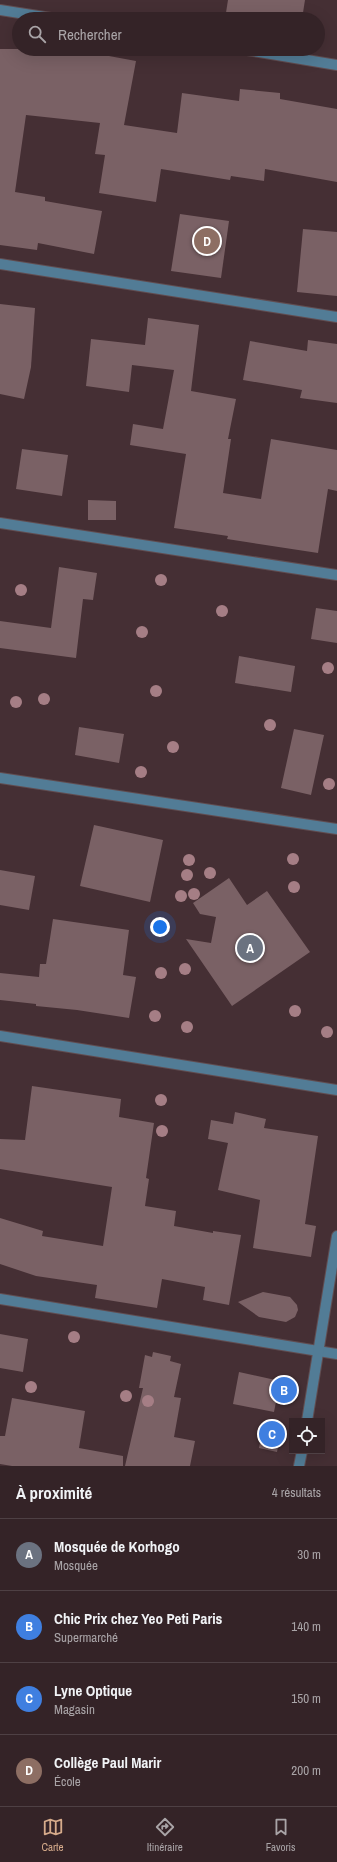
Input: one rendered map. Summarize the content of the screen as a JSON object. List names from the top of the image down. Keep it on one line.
{"page":{"search":"Rechercher","pins":["D","A","B","C"],"heading":["À proximité","4 résultats"],"list":[{"mark":"A","name":"Mosquée de Korhogo","note":"Mosquée","value":"30 m"},{"mark":"B","name":"Chic Prix chez Yeo Peti Paris","note":"Supermarché","value":"140 m"},{"mark":"C","name":"Lyne Optique","note":"Magasin","value":"150 m"},{"mark":"D","name":"Collège Paul Marir","note":"École","value":"200 m"}],"nav":["Carte","Itinéraire","Favoris"]}}
